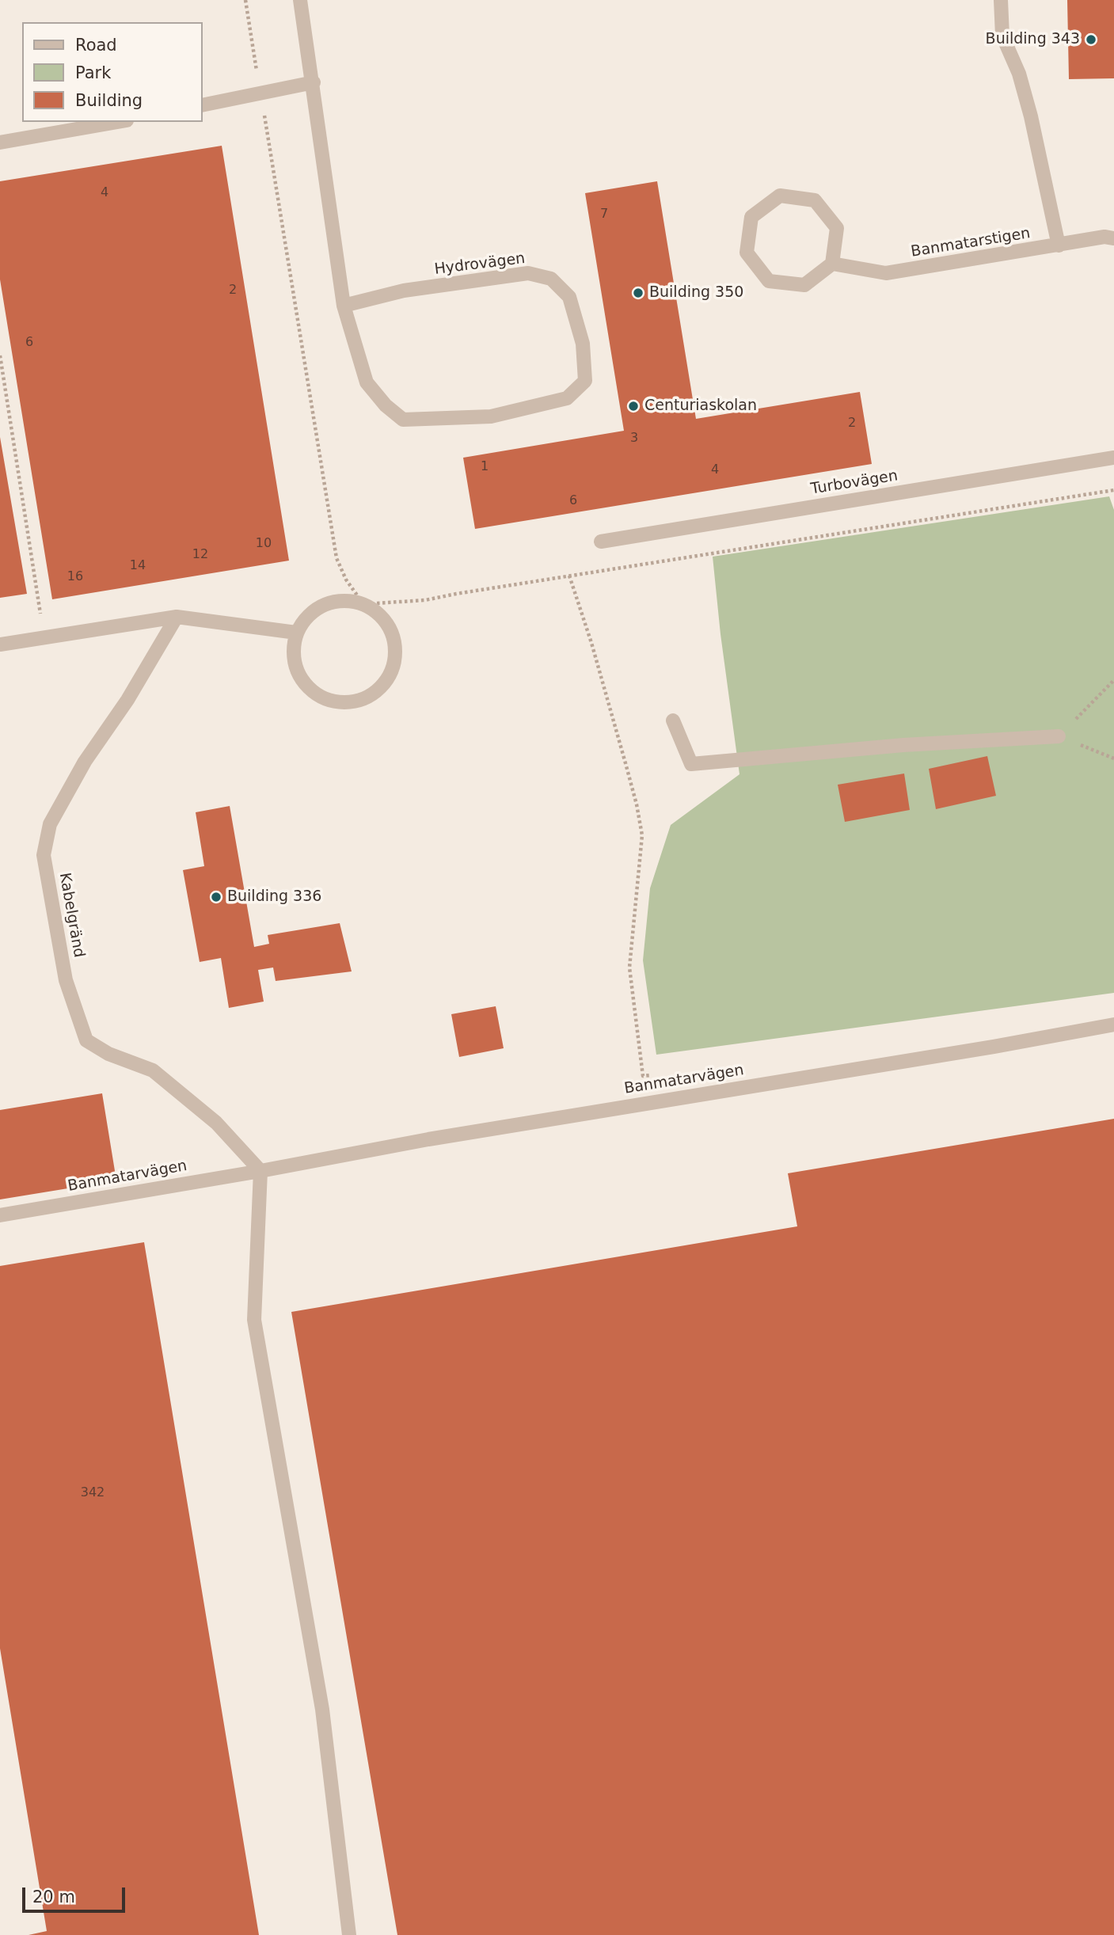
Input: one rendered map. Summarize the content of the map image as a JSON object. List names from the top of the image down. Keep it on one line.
{"streets":{"street":["Banmatarstigen","Hydrovägen","Turbovägen","Kabelgränd","Banmatarvägen"]},"crossings":[["Kabelgränd","Banmatarvägen"]],"places":["Building 343","Building 350","Centuriaskolan","Building 336"],"house_numbers":["4","7","2","6","2","3","1","4","6","10","12","14","16","342"],"legend":["Road","Park","Building"],"scale_bar":"20 m"}
